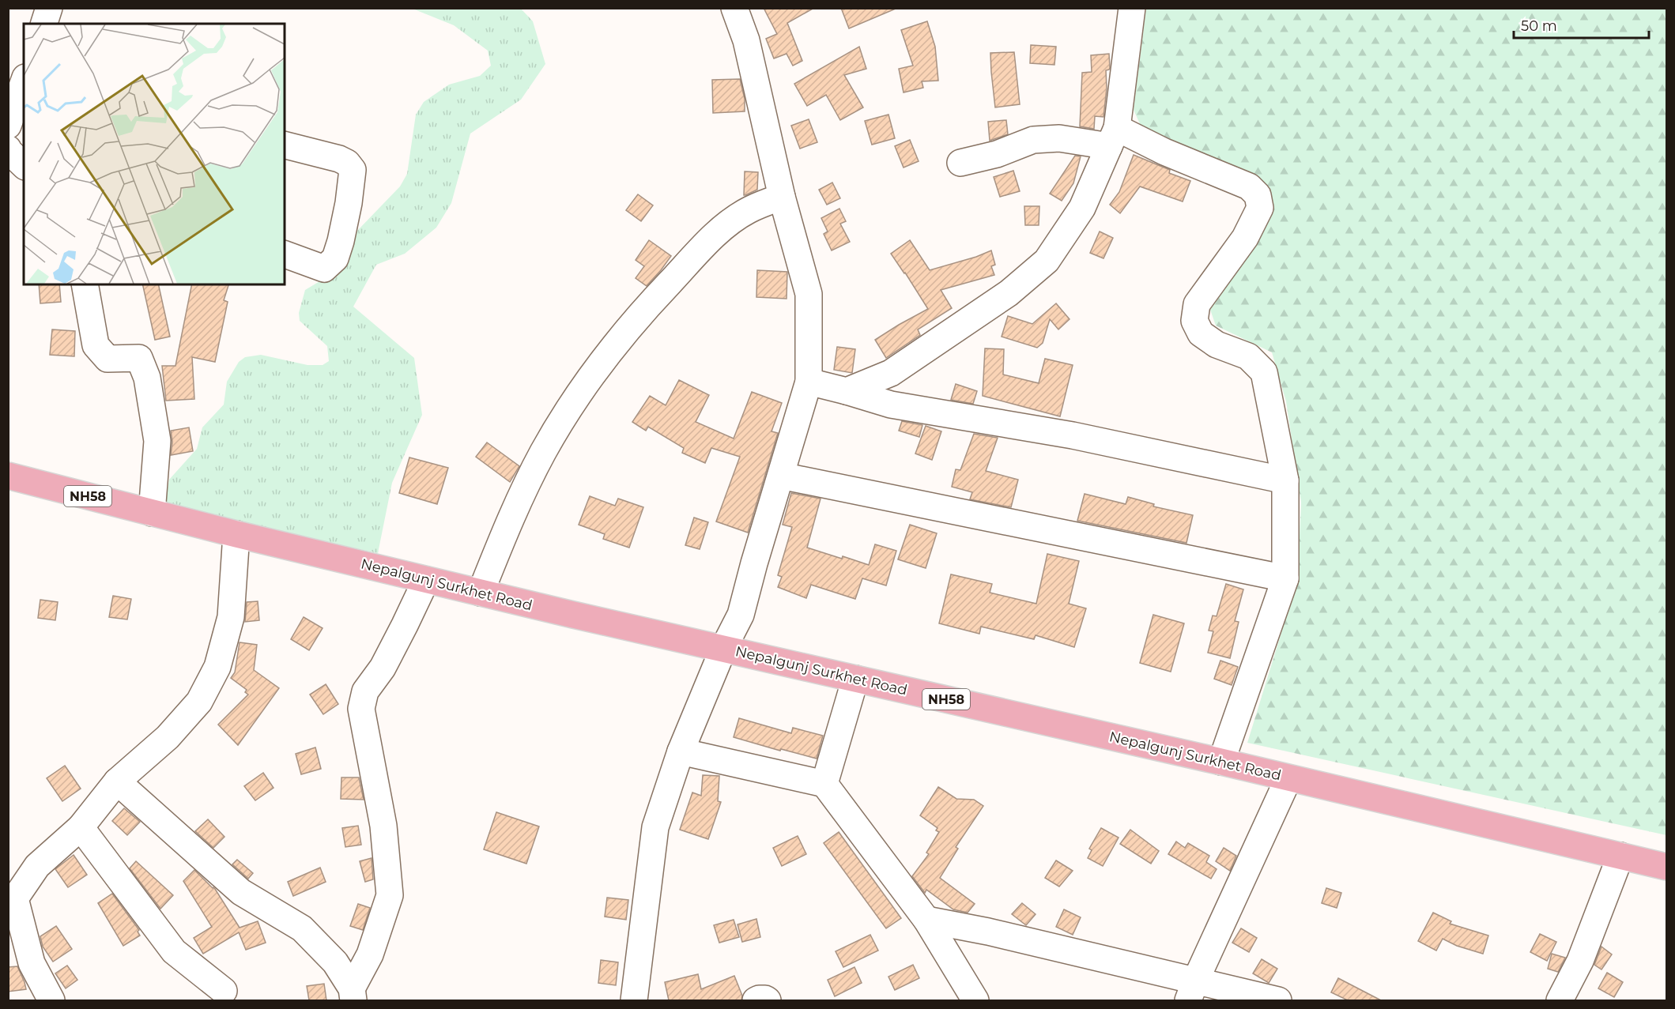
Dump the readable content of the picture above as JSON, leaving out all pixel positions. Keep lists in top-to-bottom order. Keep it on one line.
{"streets":{"main road":["NH58","Nepalgunj Surkhet Road"]},"crossings":[["NH58","Nepalgunj Surkhet Road"]],"scale_bar":"50 m"}
